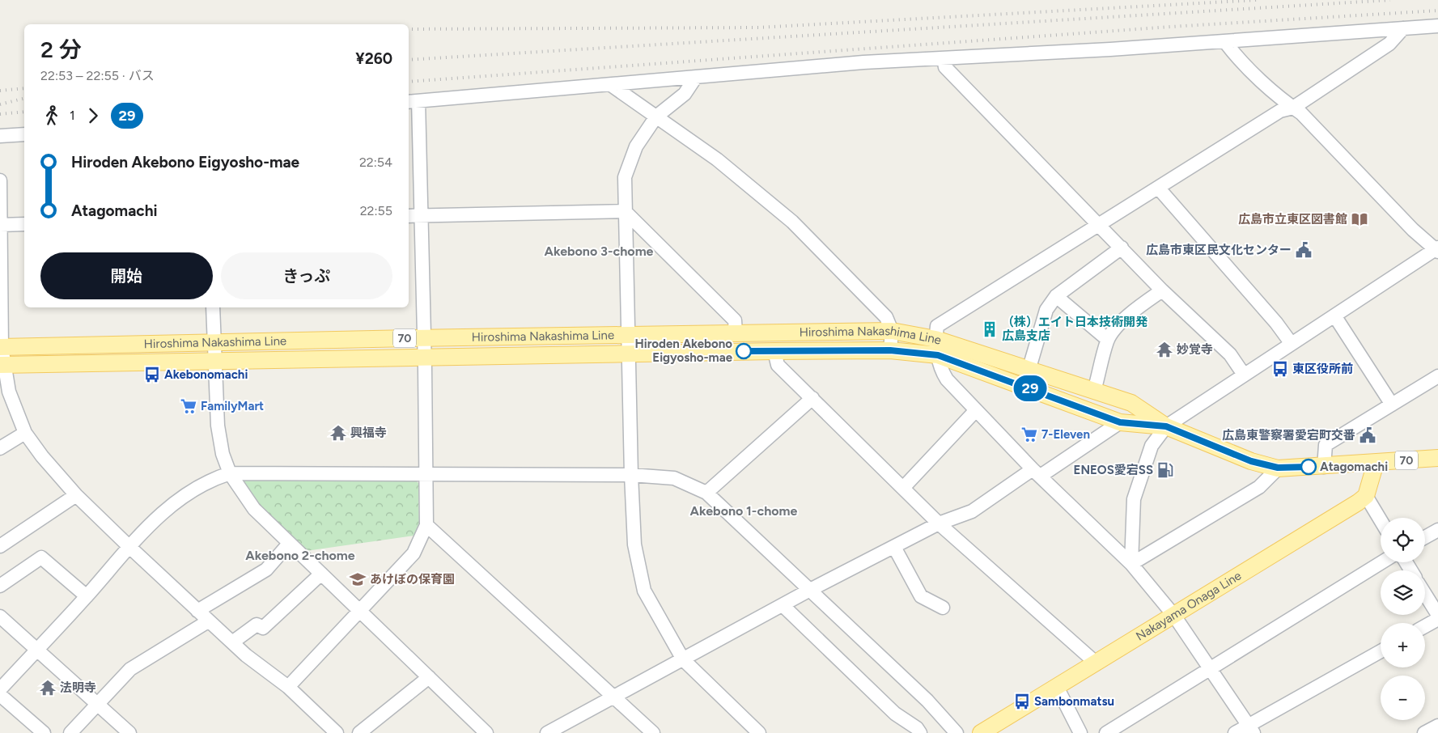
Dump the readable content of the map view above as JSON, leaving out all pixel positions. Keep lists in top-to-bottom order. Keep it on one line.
{"streets":{"main road":["Hiroshima Nakashima Line","70","Nakayama Onaga Line"]},"districts":["Akebono 3-chome","Akebono 1-chome","Akebono 2-chome"],"places":{"library":["広島市立東区図書館"],"public building":["広島市東区民文化センター","広島東警察署愛宕町交番"],"building":["（株）エイト日本技術開発 広島支店"],"temple":["妙覚寺","興福寺","法明寺"],"other":["Hiroden Akebono Eigyosho-mae","Atagomachi"],"bus stop":["東区役所前","Akebonomachi","Sambonmatsu"],"supermarket":["FamilyMart","7-Eleven"],"fuel station":["ENEOS愛宕SS"],"school or university":["あけぼの保育園"]},"lines":["bus line 29"],"page":{"on_map":"29","heading":["2 分","22:53 – 22:55 · バス","¥260"],"legs":["1","29"],"list":[{"name":"Hiroden Akebono Eigyosho-mae","value":"22:54"},{"name":"Atagomachi","value":"22:55"}],"buttons":["開始","きっぷ"],"map_buttons":["+","−"]}}
